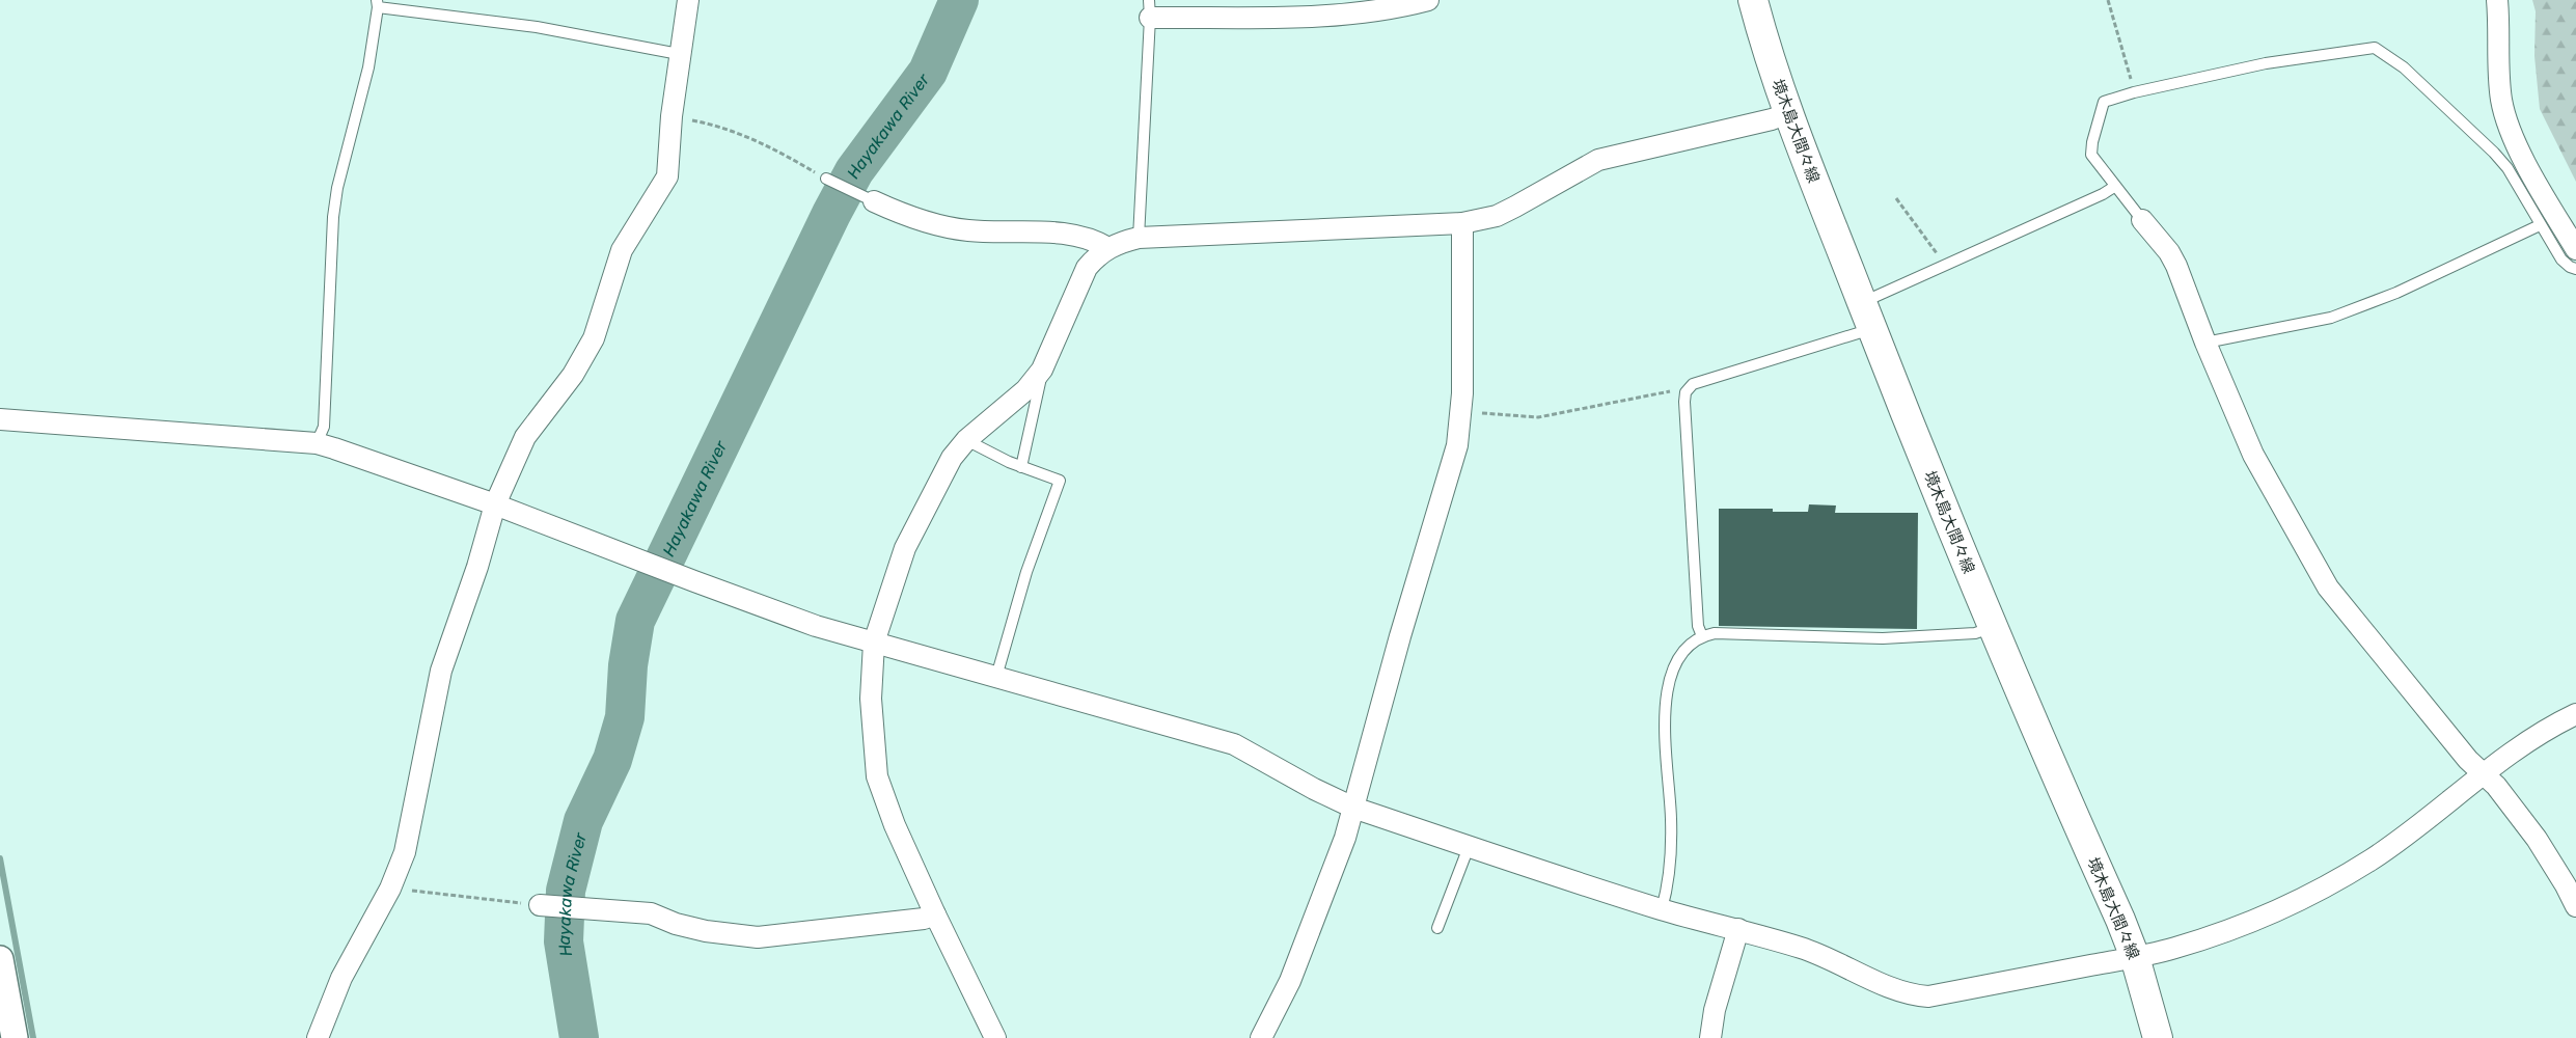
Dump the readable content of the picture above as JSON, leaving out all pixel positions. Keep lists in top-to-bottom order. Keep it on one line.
{"streets":{"main road":["境木島大間々線"]},"water":["Hayakawa River"]}
